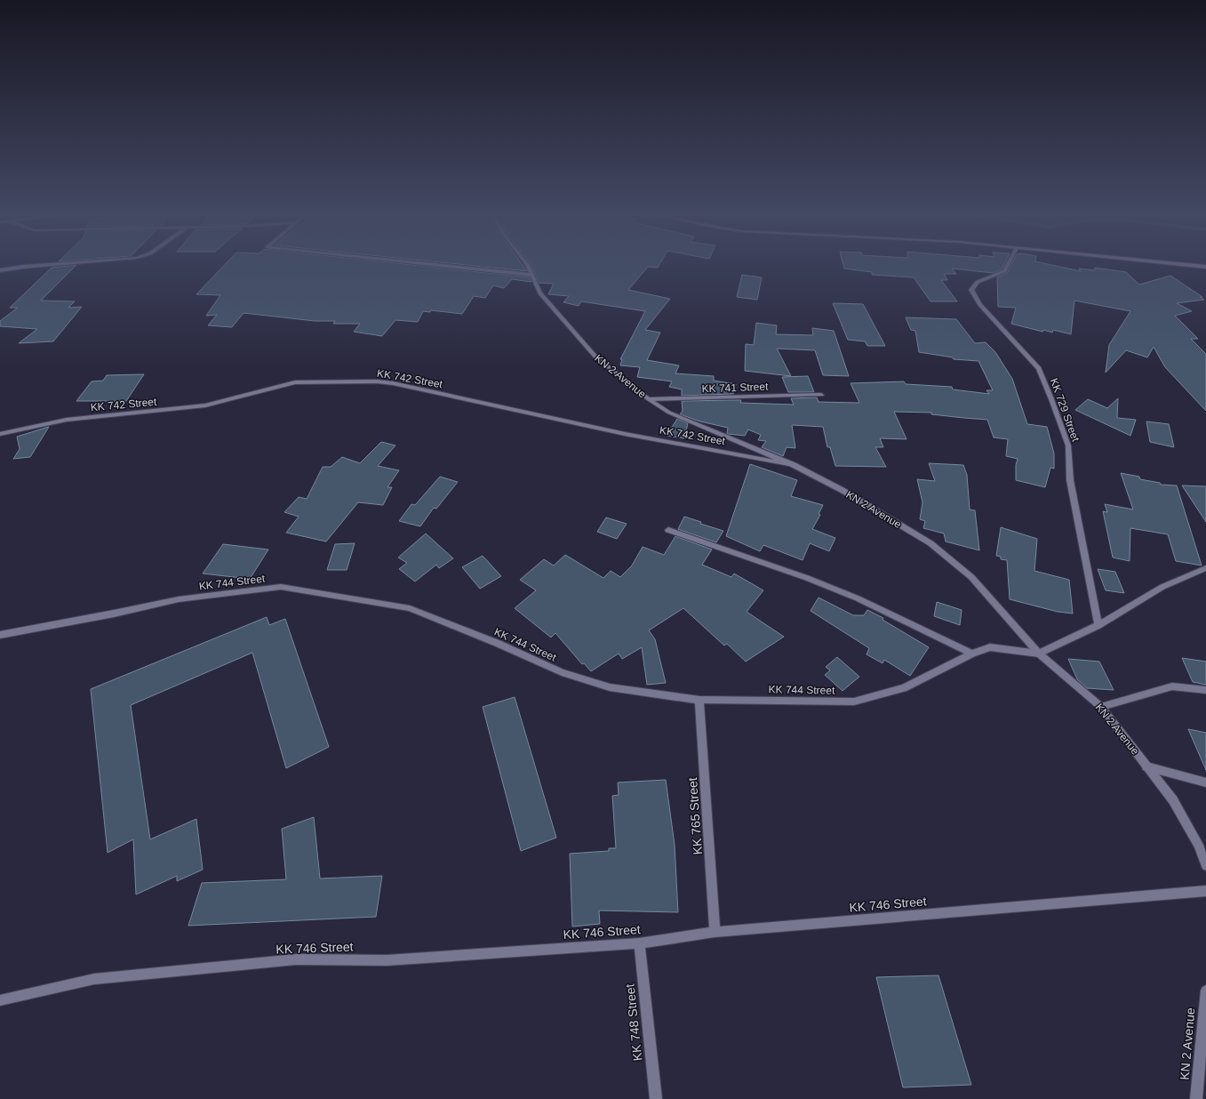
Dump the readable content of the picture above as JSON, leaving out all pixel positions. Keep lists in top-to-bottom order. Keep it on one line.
{"streets":{"street":["KN 2 Avenue","KK 742 Street","KK 741 Street","KK 729 Street","KK 744 Street","KK 765 Street","KK 746 Street","KK 748 Street"]},"crossings":[["KN 2 Avenue","KK 742 Street"],["KN 2 Avenue","KK 741 Street"],["KN 2 Avenue","KK 744 Street"],["KK 744 Street","KK 765 Street"],["KK 765 Street","KK 746 Street"],["KK 746 Street","KK 748 Street"]]}
